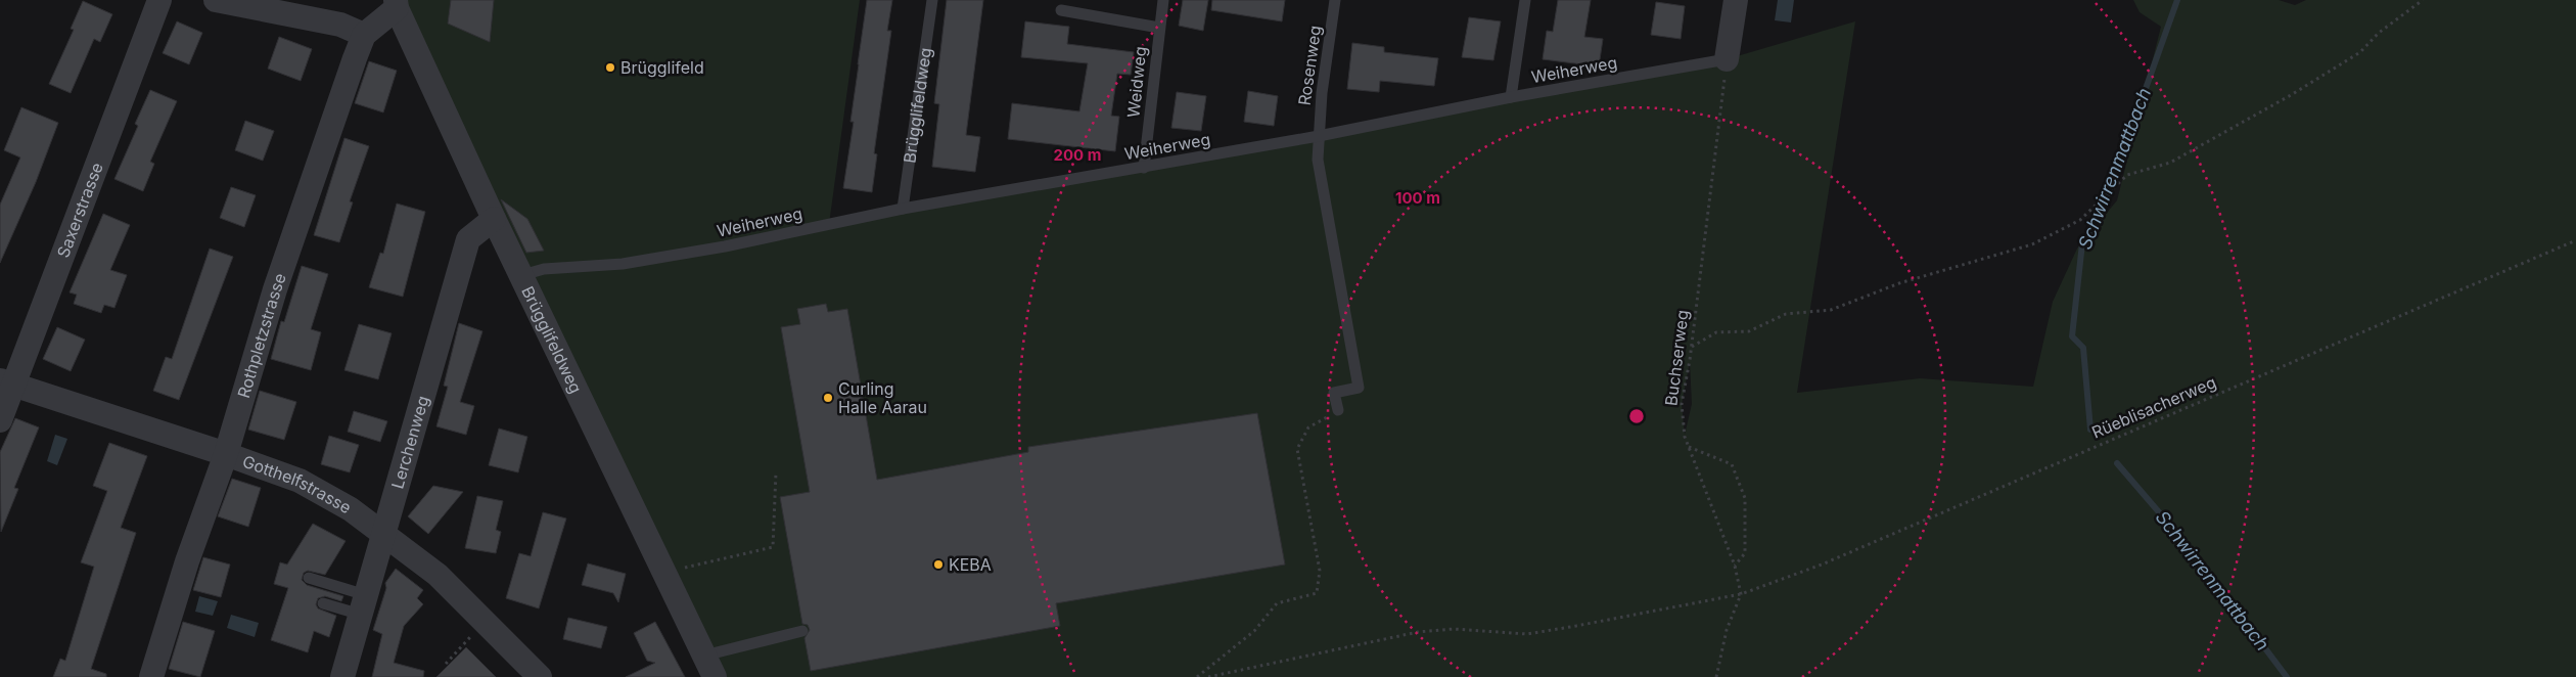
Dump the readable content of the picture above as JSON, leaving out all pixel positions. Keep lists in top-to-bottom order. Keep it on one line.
{"streets":{"street":["Brügglifeldweg","Saxerstrasse","Rothpletzstrasse","Lerchenweg","Gotthelfstrasse"],"lane":["Rosenweg","Weiherweg","Weidweg"],"path":["Buchserweg","Rüeblisacherweg"]},"crossings":[["Rosenweg","Weiherweg"],["Weiherweg","Weidweg"],["Weiherweg","Brügglifeldweg"],["Weiherweg","Buchserweg"],["Brügglifeldweg","Lerchenweg"],["Saxerstrasse","Gotthelfstrasse"],["Rothpletzstrasse","Gotthelfstrasse"],["Buchserweg","Rüeblisacherweg"],["Lerchenweg","Gotthelfstrasse"]],"water":["Schwirrenmattbach"],"places":["Brügglifeld","Curling Halle Aarau","KEBA"],"rings":["200 m","100 m"]}
